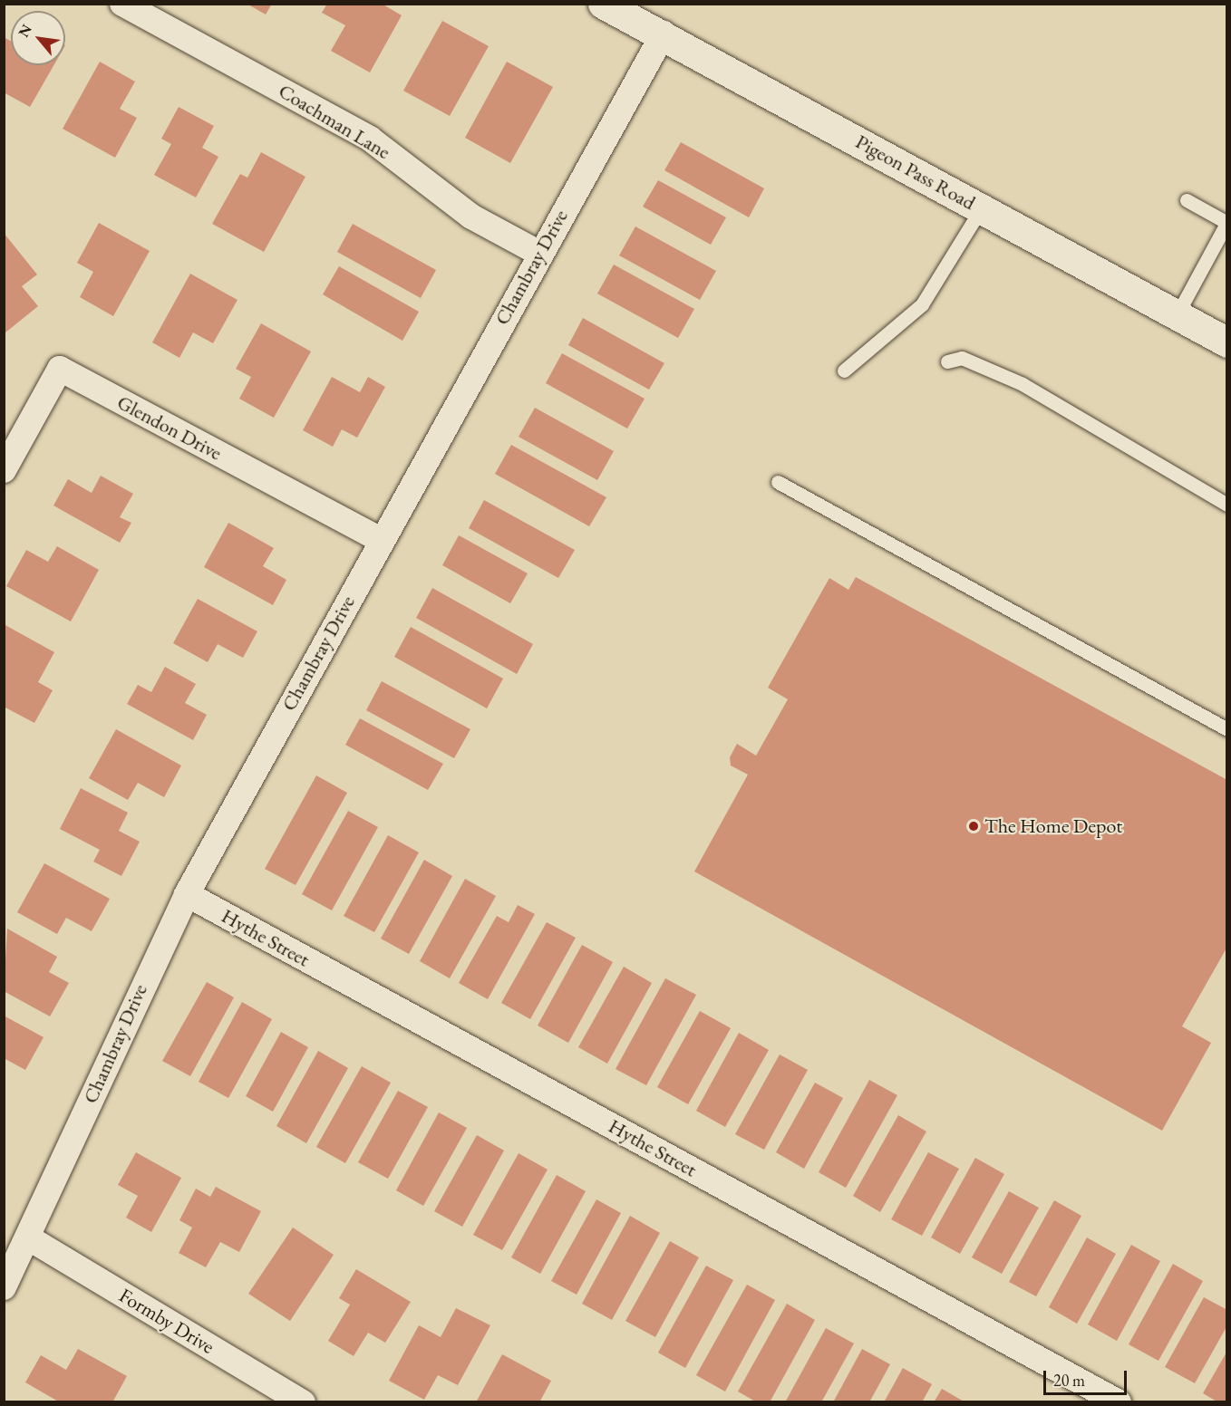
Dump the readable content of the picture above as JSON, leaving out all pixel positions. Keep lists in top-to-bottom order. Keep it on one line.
{"streets":{"main road":["Pigeon Pass Road"],"street":["Coachman Lane","Chambray Drive","Glendon Drive","Hythe Street","Formby Drive"]},"crossings":[["Coachman Lane","Chambray Drive"],["Pigeon Pass Road","Chambray Drive"],["Chambray Drive","Glendon Drive"],["Chambray Drive","Hythe Street"],["Chambray Drive","Formby Drive"]],"places":["The Home Depot"],"scale_bar":"20 m","north":"top left"}
